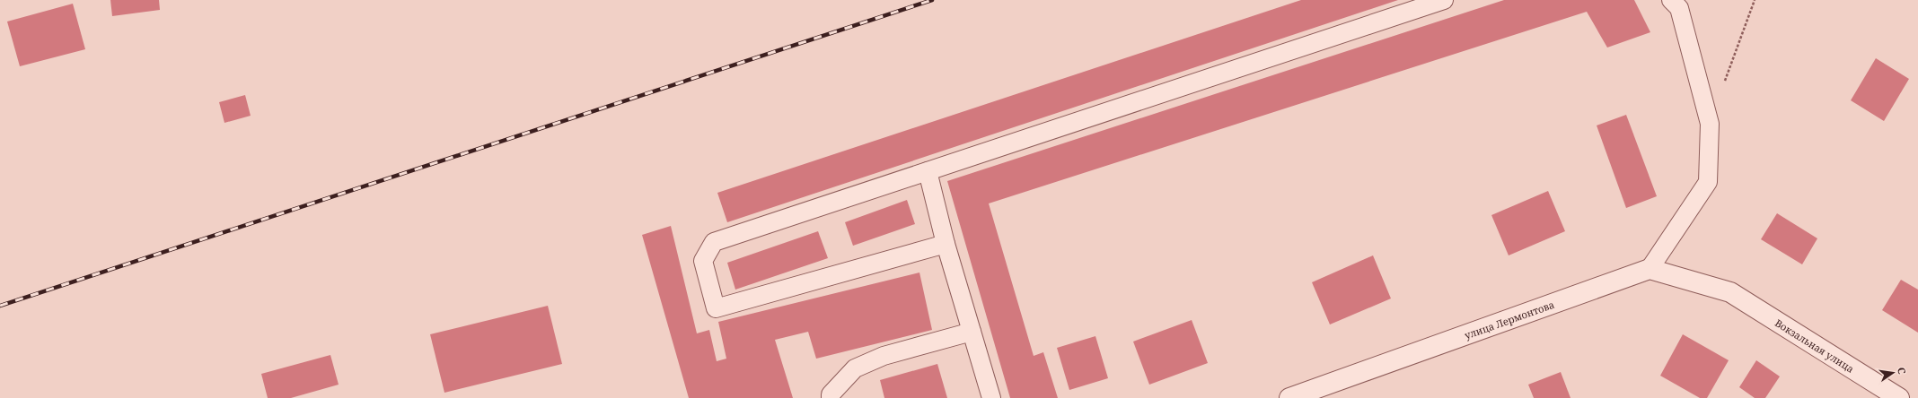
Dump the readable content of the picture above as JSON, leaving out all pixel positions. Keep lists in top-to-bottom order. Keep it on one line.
{"streets":{"street":["улица Лермонтова","Вокзальная улица"]},"crossings":[["улица Лермонтова","Вокзальная улица"]],"north":"right"}
